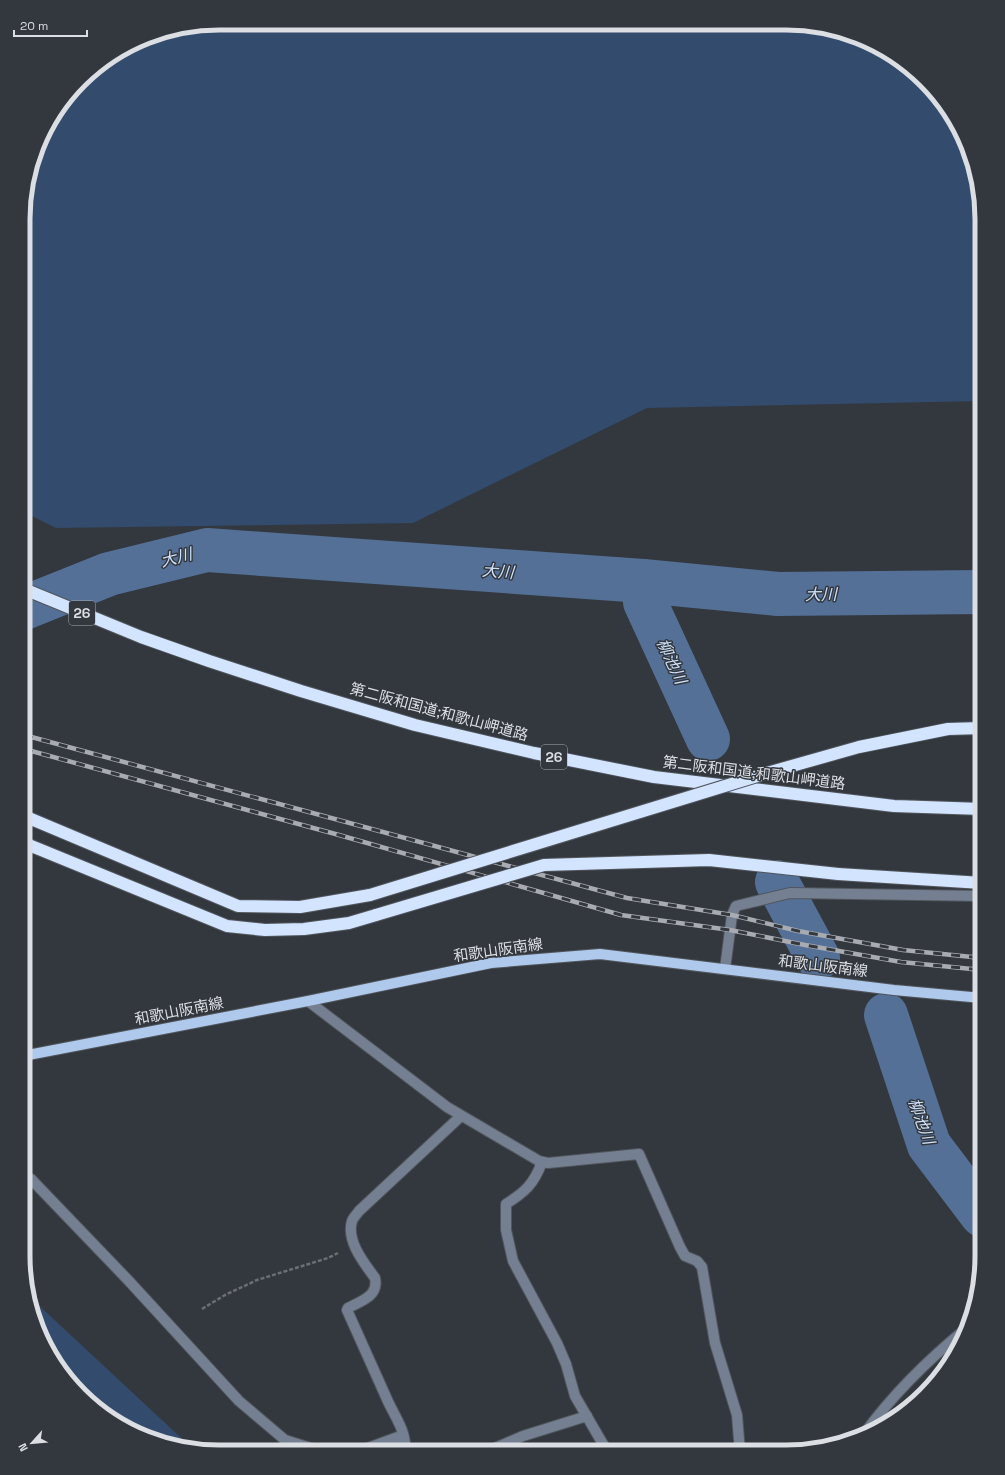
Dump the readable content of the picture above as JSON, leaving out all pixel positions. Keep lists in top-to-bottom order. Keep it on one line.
{"streets":{"highway":["26","第二阪和国道;和歌山岬道路"],"main road":["和歌山阪南線"]},"water":["大川","柳池川"],"scale_bar":"20 m","north":"bottom left"}
